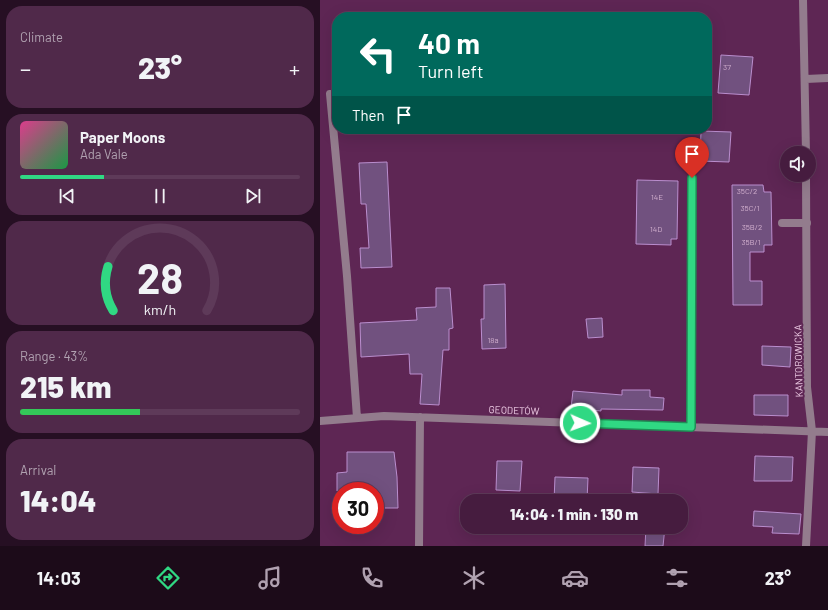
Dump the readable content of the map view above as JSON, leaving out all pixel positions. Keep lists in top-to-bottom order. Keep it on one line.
{"streets":{"street":["KANTOROWICKA","GEODETÓW"]},"crossings":[["KANTOROWICKA","GEODETÓW"]],"house_numbers":["37","35C/2","14E","35C/1","35B/2","14D","35B/1","18a"],"page":{"tile":["Climate",["Range · 43%","215 km"],["Arrival","14:04"]],"turn":["40 m","Turn left"],"heat":["−","23°","+"],"then":"Then","song":["Paper Moons","Ada Vale"],"limit":"30","trip":"14:04 · 1 min · 130 m","tabs":["14:03","23°"],"gauge":["28","km/h"]}}
